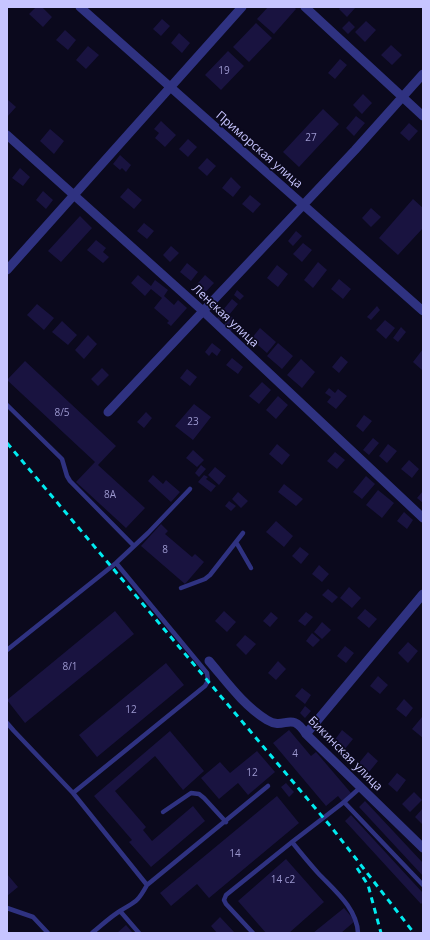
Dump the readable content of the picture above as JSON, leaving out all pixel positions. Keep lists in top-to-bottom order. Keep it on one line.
{"streets":{"street":["Приморская улица","Ленская улица","Бикинская улица"]},"house_numbers":["19","27","8/5","23","8А","8","8/1","12","4","12","14","14 с2"]}
